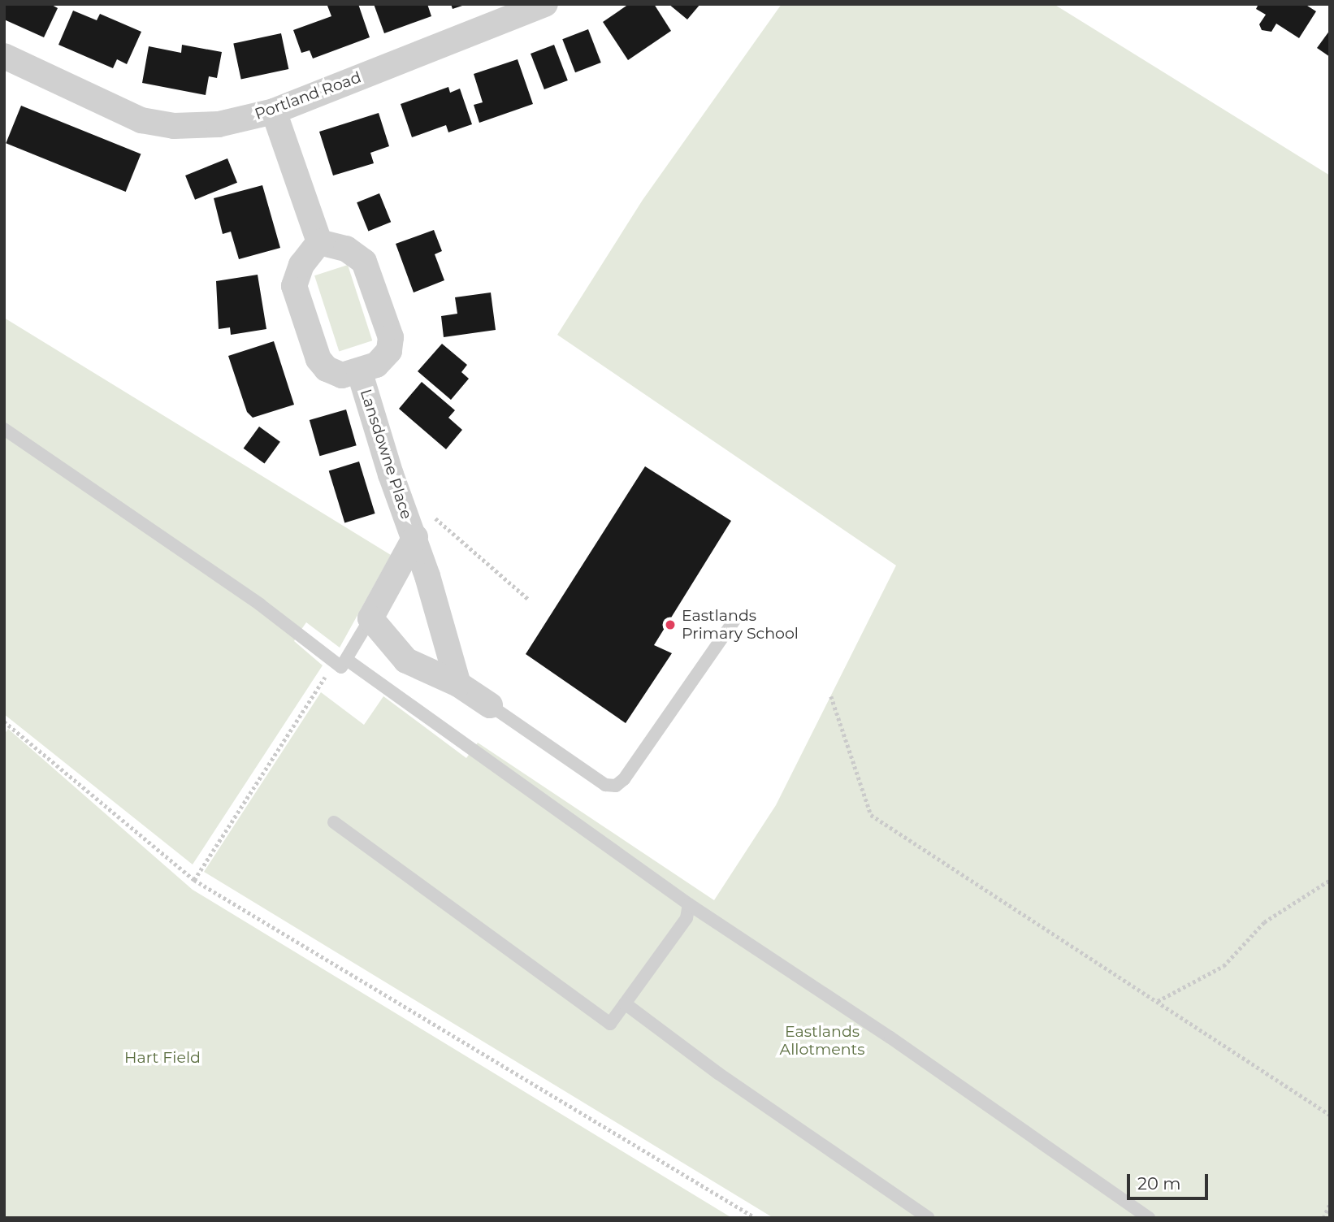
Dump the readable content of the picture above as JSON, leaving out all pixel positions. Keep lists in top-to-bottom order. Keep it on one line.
{"streets":{"street":["Portland Road","Lansdowne Place"]},"parks":["Eastlands Allotments","Hart Field"],"places":["Eastlands Primary School"],"scale_bar":"20 m"}
